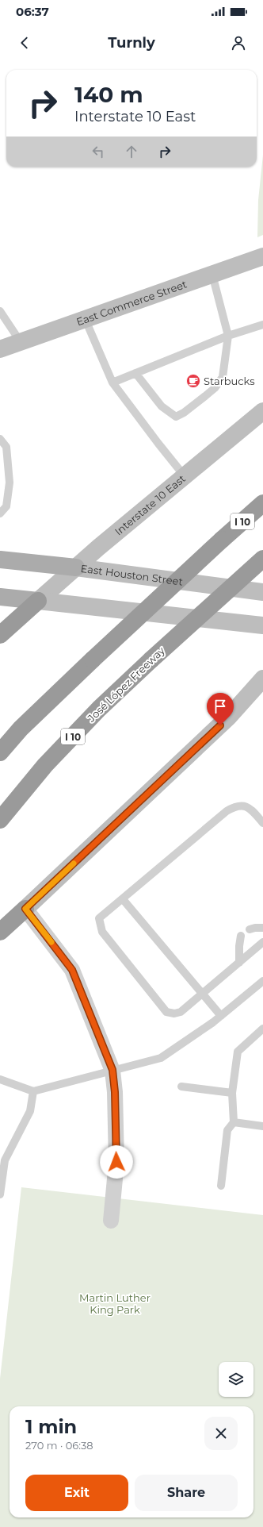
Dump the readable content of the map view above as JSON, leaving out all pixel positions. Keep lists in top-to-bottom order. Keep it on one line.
{"streets":{"highway":["I 10","José López Freeway"],"main road":["East Commerce Street","Interstate 10 East","East Houston Street"]},"crossings":[["Interstate 10 East","East Houston Street"]],"parks":["Martin Luther King Park"],"places":{"cafe":["Starbucks"]},"page":{"status":"06:37","header":"Turnly","turn":["140 m","Interstate 10 East"],"heading":["1 min","270 m · 06:38"],"buttons":["Exit","Share"]}}
